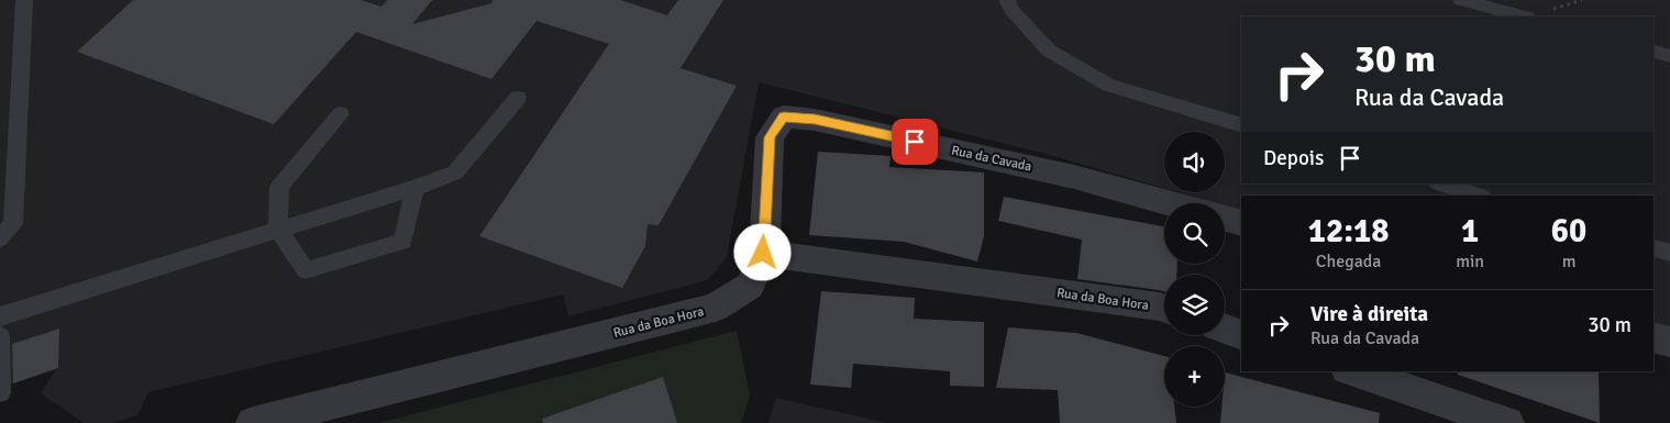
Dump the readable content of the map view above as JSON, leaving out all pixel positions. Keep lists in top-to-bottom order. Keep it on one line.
{"streets":{"street":["Rua da Cavada","Rua da Boa Hora"]},"crossings":[["Rua da Cavada","Rua da Boa Hora"]],"page":{"turn":["30 m","Rua da Cavada"],"map_buttons":"+","then":"Depois","eta":["12:18","Chegada","1","min","60","m"],"list":[{"name":"Vire à direita","note":"Rua da Cavada","value":"30 m"}]}}
